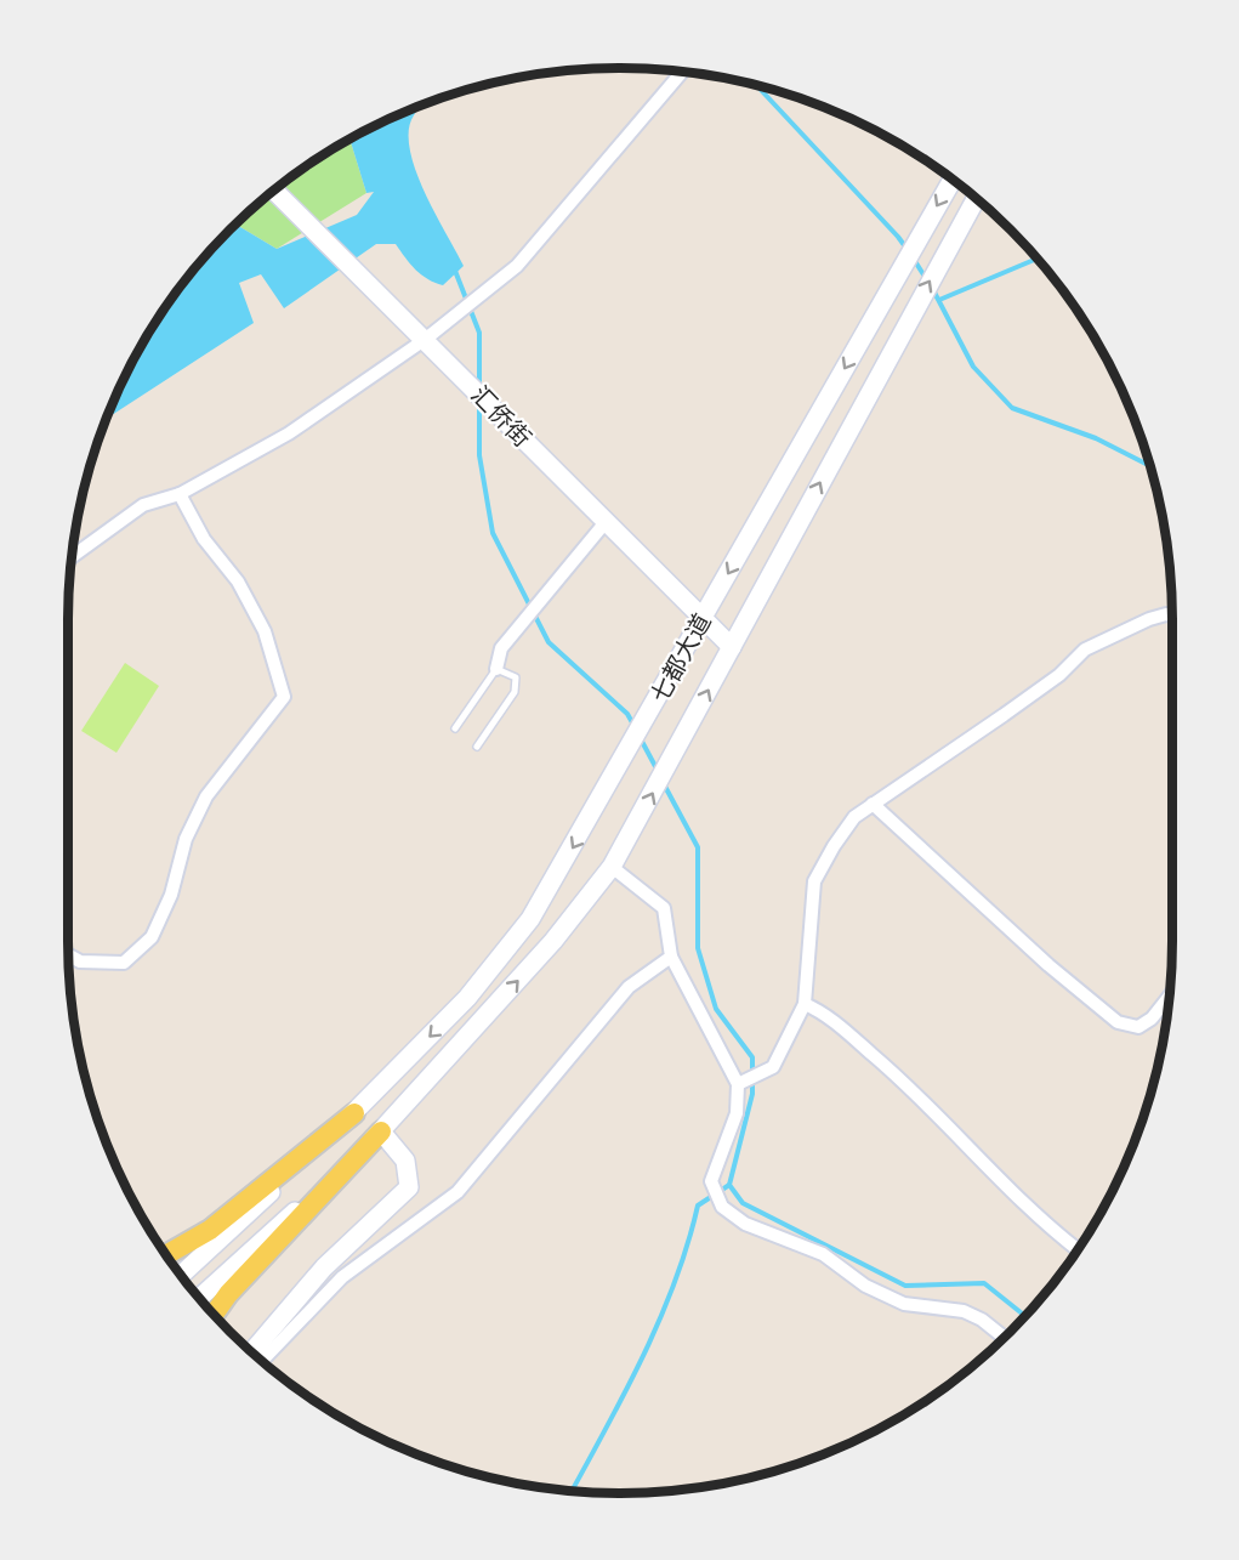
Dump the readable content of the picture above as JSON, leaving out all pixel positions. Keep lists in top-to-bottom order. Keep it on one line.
{"streets":{"main road":["汇侨街","七都大道"]},"crossings":[["汇侨街","七都大道"]]}
